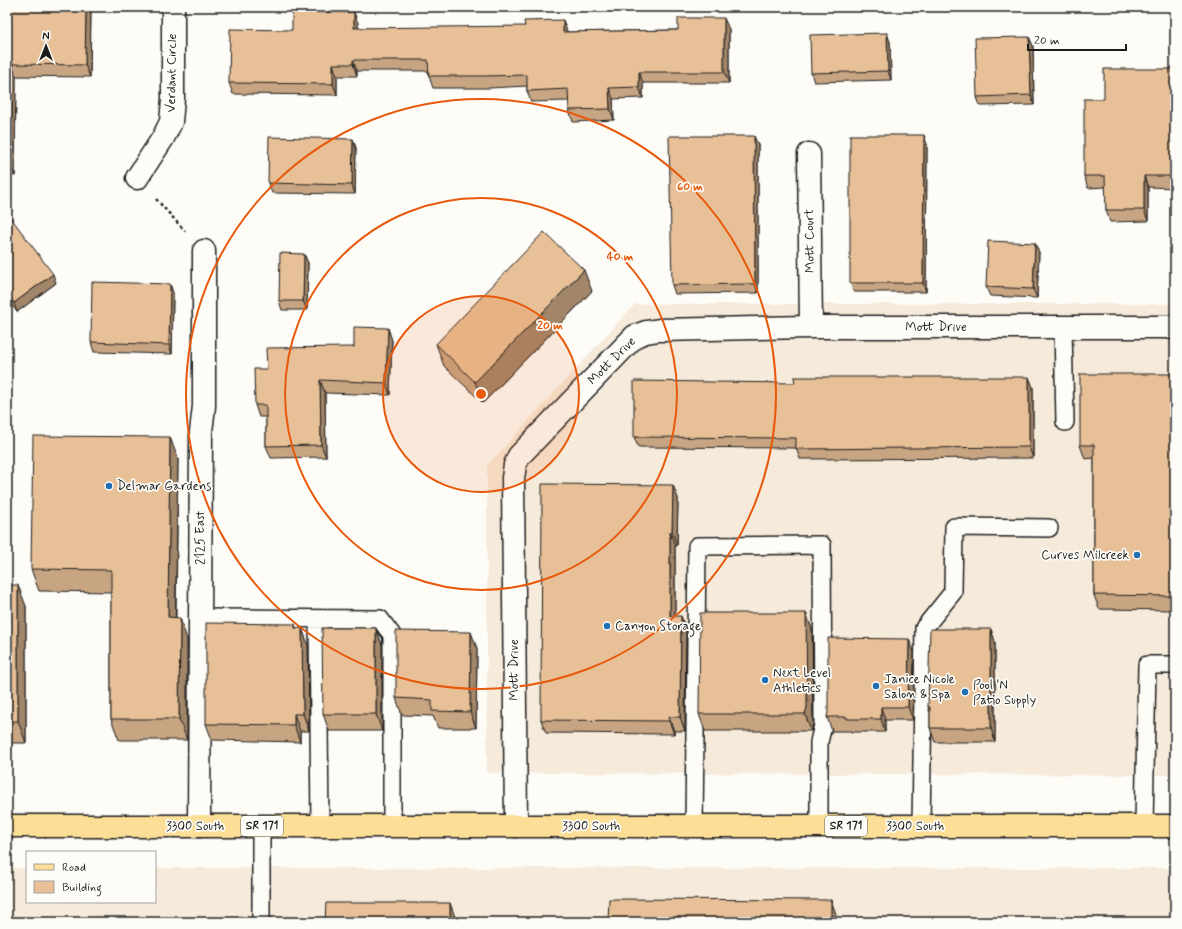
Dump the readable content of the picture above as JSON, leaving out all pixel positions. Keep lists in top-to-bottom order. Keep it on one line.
{"streets":{"main road":["3300 South","SR 171"],"street":["Verdant Circle","Mott Court","Mott Drive","2125 East"]},"crossings":[["Mott Court","Mott Drive"],["Mott Drive","3300 South"],["2125 East","3300 South"]],"places":["Delmar Gardens","Curves Milcreek","Canyon Storage","Next Level Athletics","Janice Nicole Salon & Spa","Pool 'N Patio Supply"],"legend":["Road","Building"],"scale_bar":"20 m","north":"top","rings":["60 m","40 m","20 m"]}
